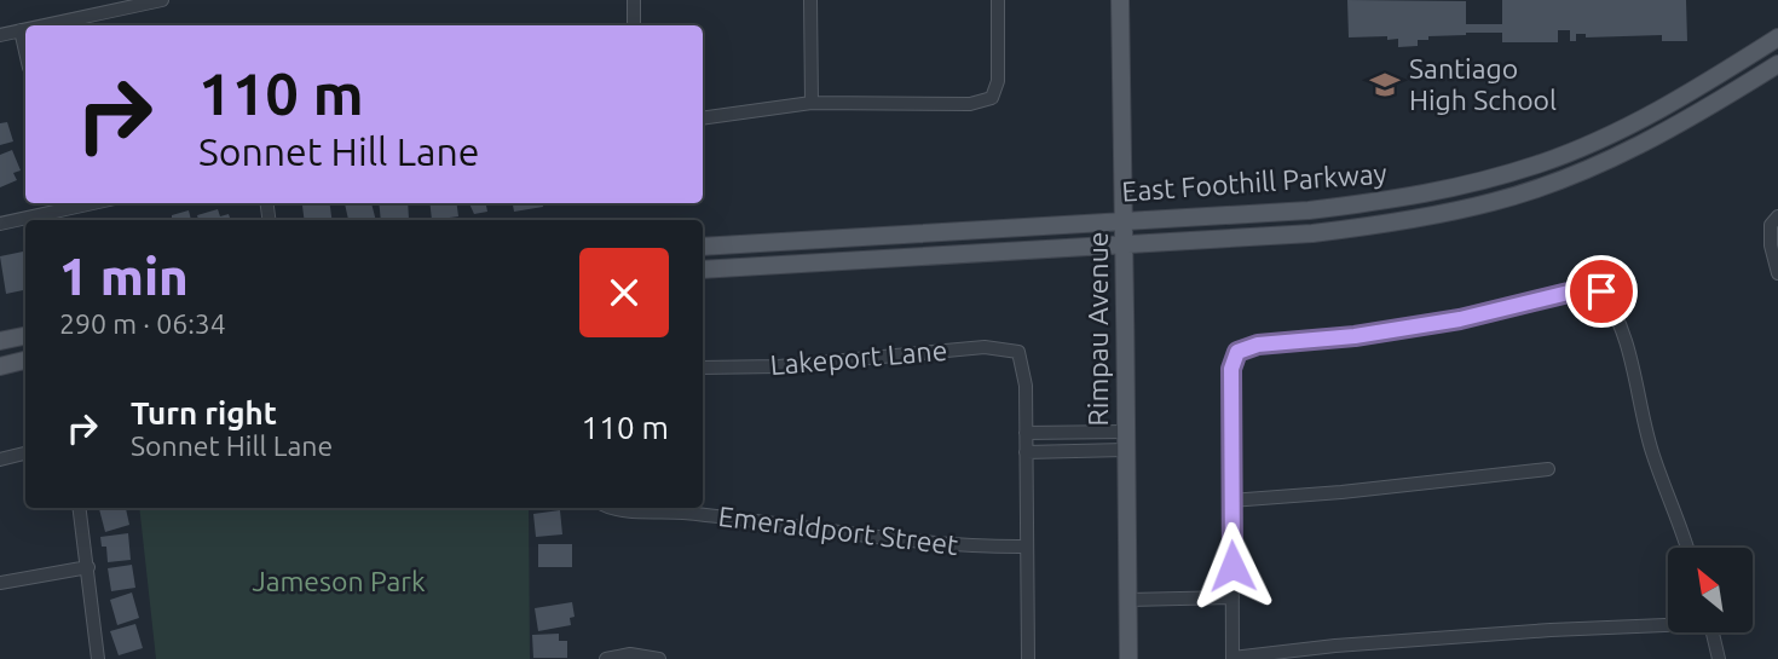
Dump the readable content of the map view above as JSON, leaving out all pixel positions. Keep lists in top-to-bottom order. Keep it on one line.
{"streets":{"main road":["East Foothill Parkway","Rimpau Avenue"],"street":["Lakeport Lane","Emeraldport Street"]},"crossings":[["East Foothill Parkway","Rimpau Avenue"]],"parks":["Jameson Park"],"places":{"school or university":["Santiago High School"]},"north":"top left","page":{"turn":["110 m","Sonnet Hill Lane"],"heading":["1 min","290 m · 06:34"],"list":[{"name":"Turn right","note":"Sonnet Hill Lane","value":"110 m"}]}}
